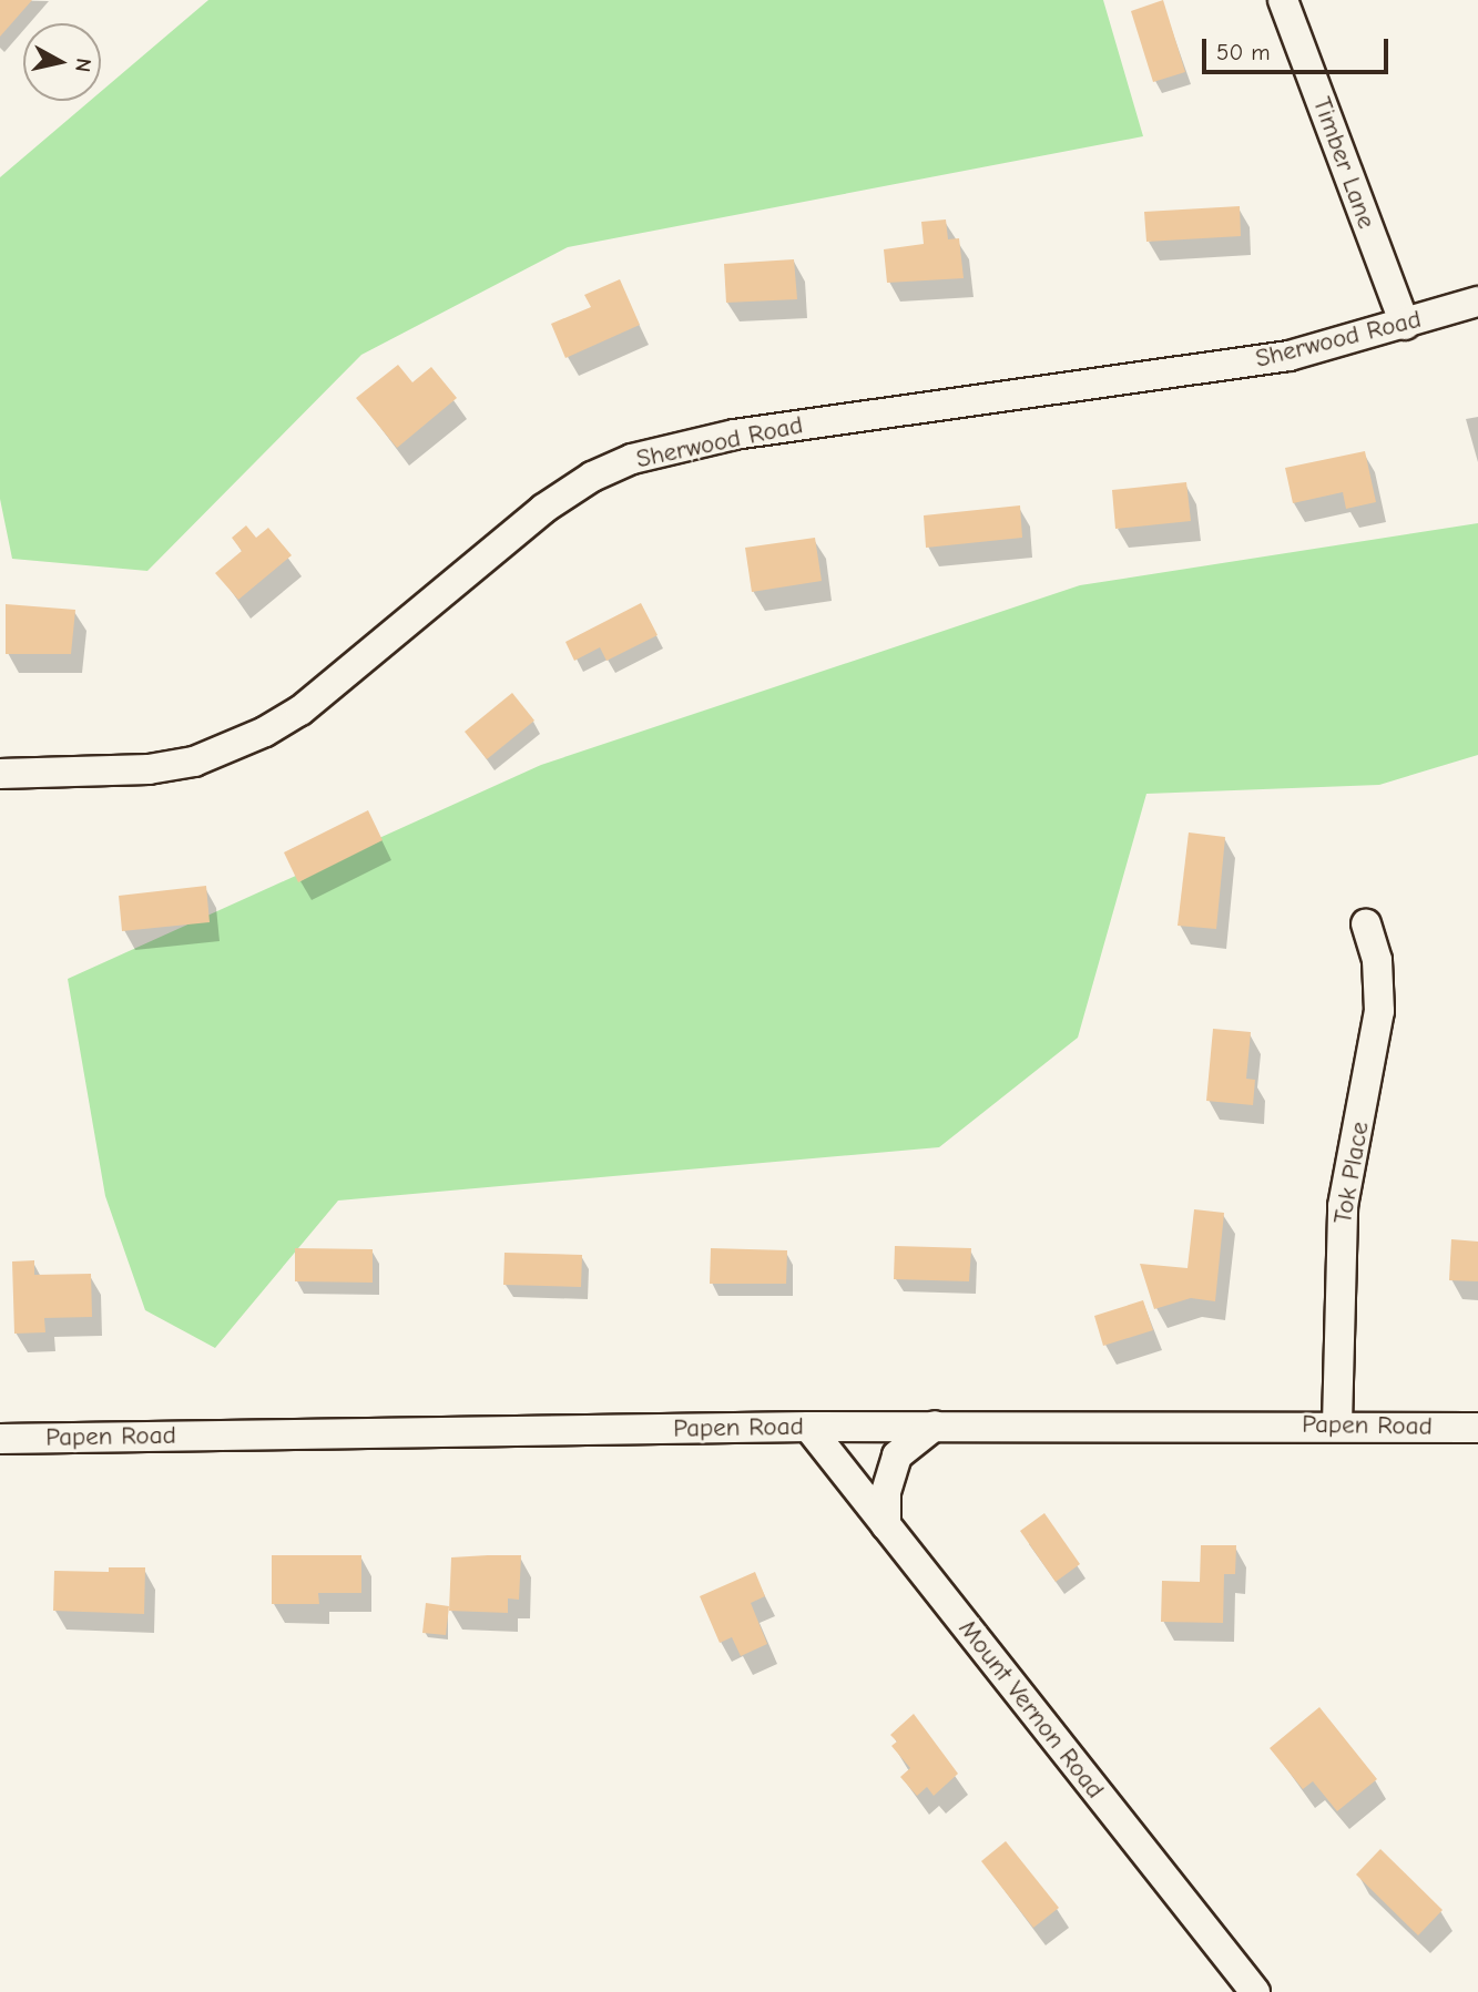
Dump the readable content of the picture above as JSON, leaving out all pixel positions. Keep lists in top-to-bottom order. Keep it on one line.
{"streets":{"street":["Timber Lane","Sherwood Road","Tok Place","Papen Road","Mount Vernon Road"]},"crossings":[["Timber Lane","Sherwood Road"],["Tok Place","Papen Road"],["Papen Road","Mount Vernon Road"]],"scale_bar":"50 m","north":"right"}
